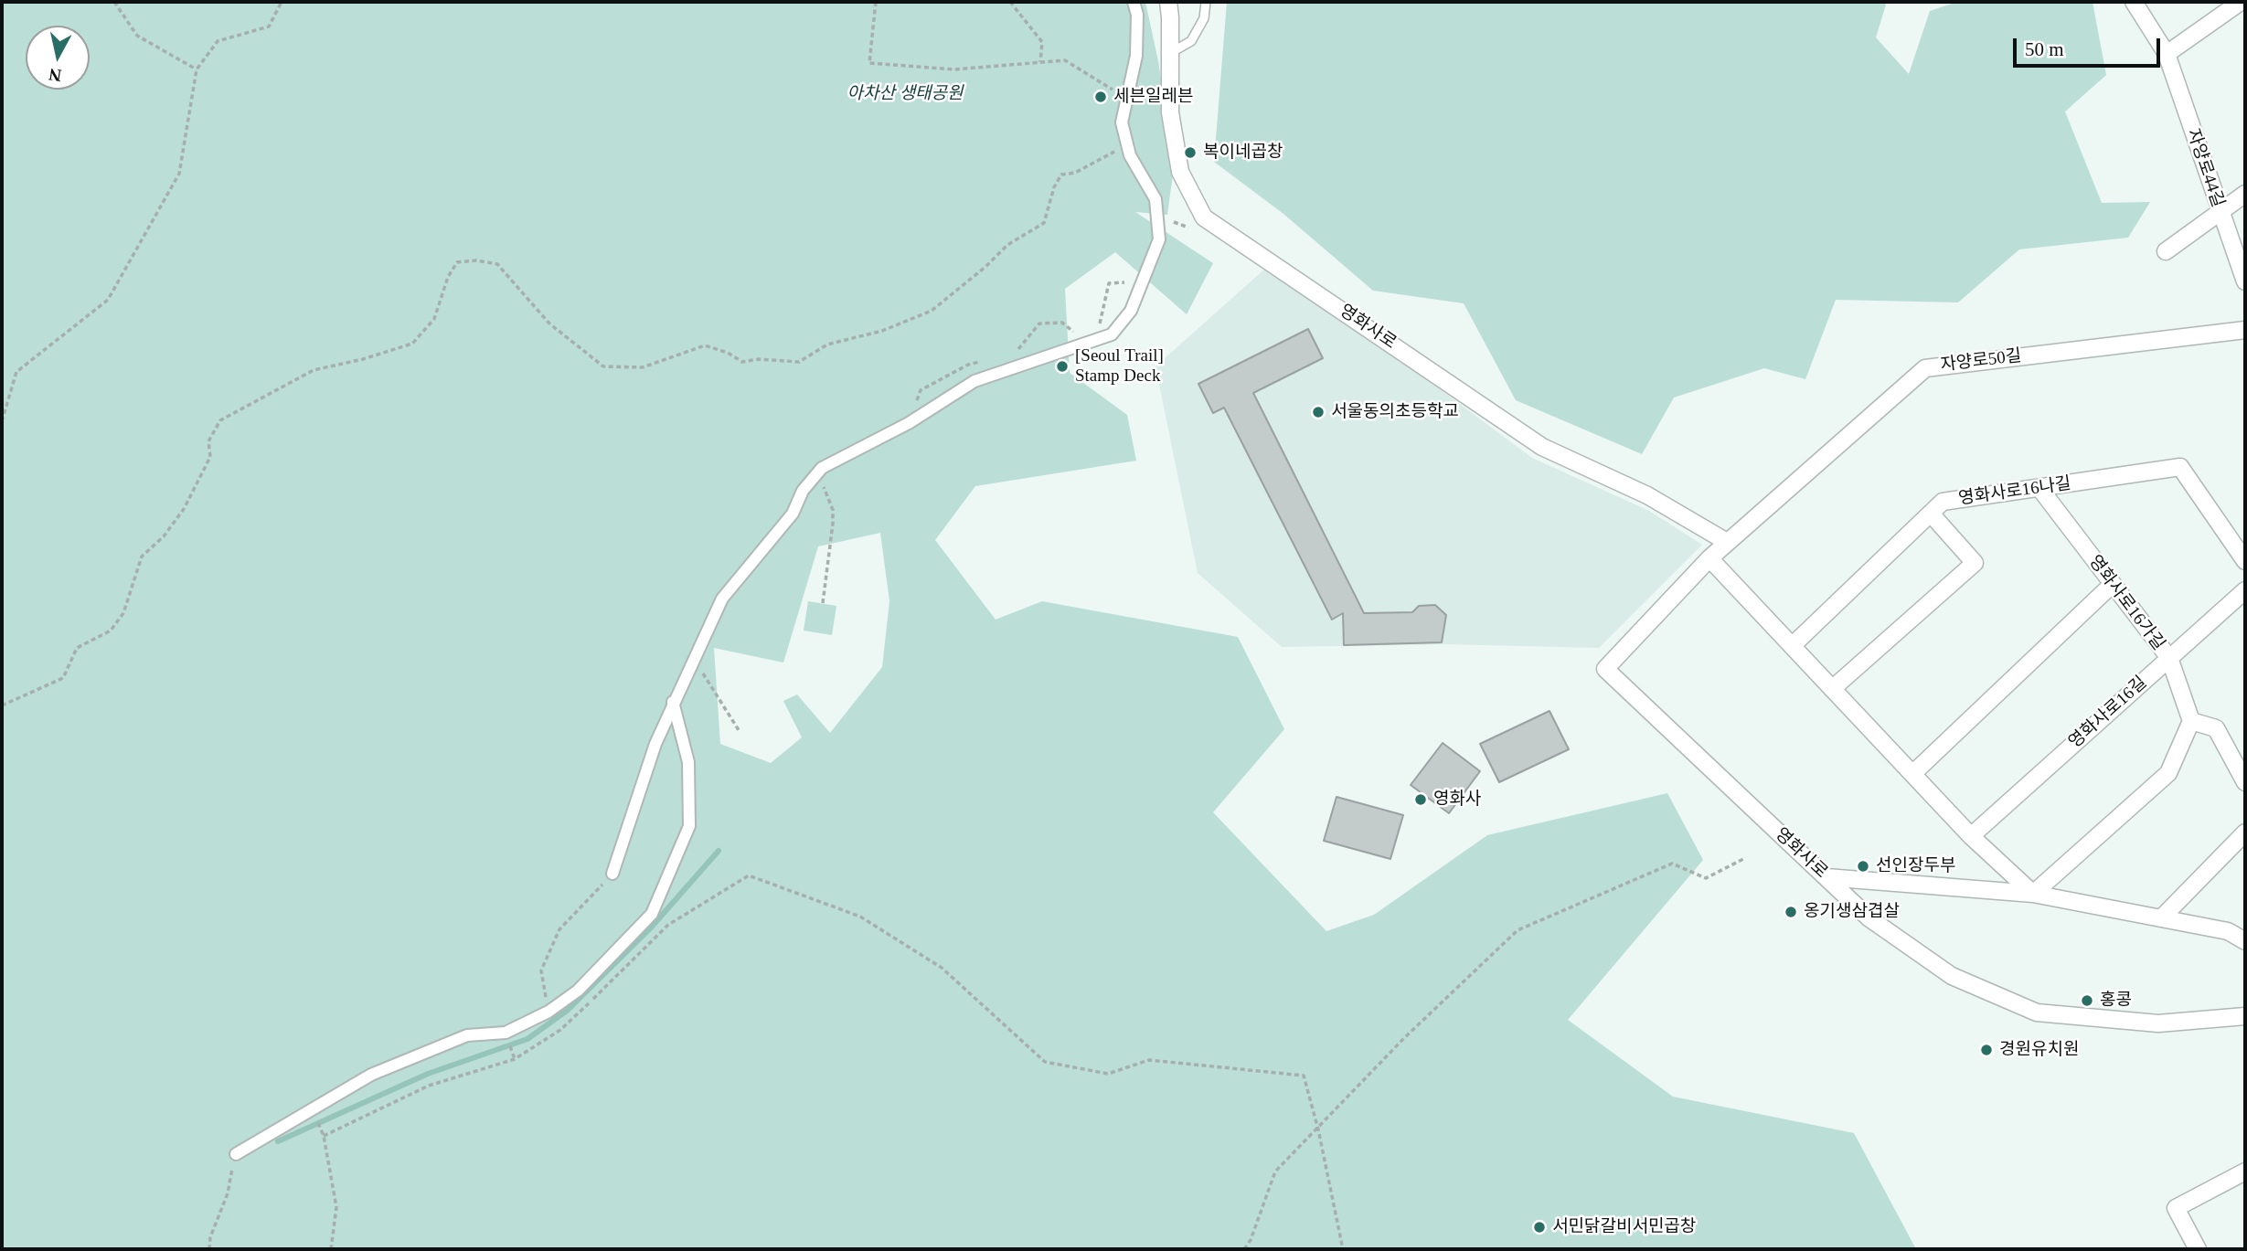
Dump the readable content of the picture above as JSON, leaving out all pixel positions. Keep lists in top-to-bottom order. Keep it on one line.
{"streets":{"street":["자양로44길","영화사로","자양로50길","영화사로16나길","영화사로16가길","영화사로16길"]},"crossings":[["영화사로","자양로50길"],["영화사로16나길","영화사로16가길"],["영화사로16가길","영화사로16길"]],"parks":["아차산 생태공원"],"places":["세븐일레븐","복이네곱창","[Seoul Trail] Stamp Deck","서울동의초등학교","영화사","선인장두부","옹기생삼겹살","홍콩","경원유치원","서민닭갈비서민곱창"],"scale_bar":"50 m","north":"bottom"}
